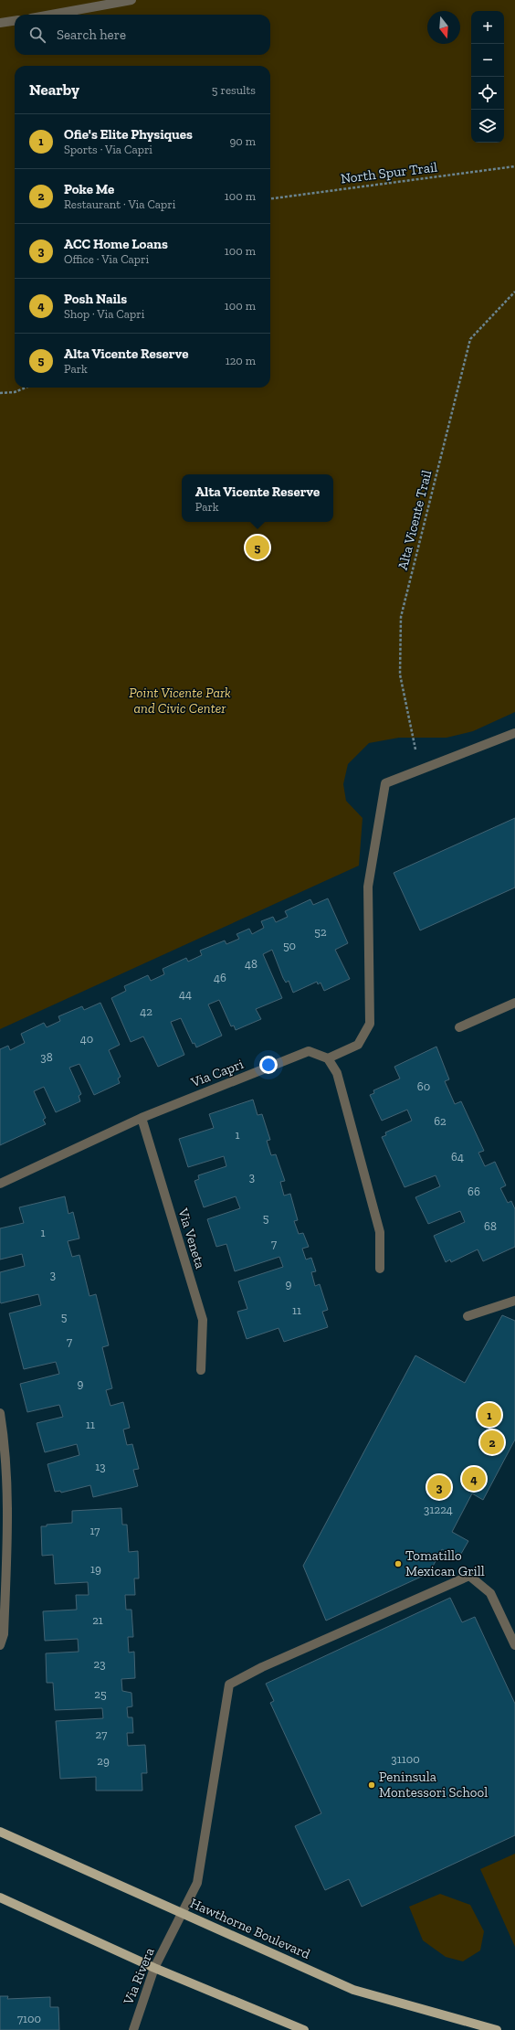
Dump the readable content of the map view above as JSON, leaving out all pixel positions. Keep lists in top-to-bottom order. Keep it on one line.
{"streets":{"main road":["Hawthorne Boulevard"],"street":["Via Capri","Via Veneta","Via Rivera"],"path":["North Spur Trail","Alta Vicente Trail"]},"crossings":[["Via Capri","Via Veneta"],["Hawthorne Boulevard","Via Rivera"]],"parks":["Point Vicente Park and Civic Center"],"places":["Tomatillo Mexican Grill","Peninsula Montessori School"],"house_numbers":["52","50","48","46","44","42","40","38","60","62","1","64","3","66","5","68","1","7","3","9","11","5","7","9","11","13","31224","17","19","21","23","25","27","31100","29","7100"],"north":"bottom","page":{"map_buttons":["+","−"],"search":"Search here","heading":["Nearby","5 results"],"list":[{"mark":"1","name":"Ofie's Elite Physiques","note":"Sports · Via Capri","value":"90 m"},{"mark":"2","name":"Poke Me","note":"Restaurant · Via Capri","value":"100 m"},{"mark":"3","name":"ACC Home Loans","note":"Office · Via Capri","value":"100 m"},{"mark":"4","name":"Posh Nails","note":"Shop · Via Capri","value":"100 m"},{"mark":"5","name":"Alta Vicente Reserve","note":"Park","value":"120 m"}],"popup":["Alta Vicente Reserve","Park"],"pins":["5","1","2","4","3"]}}
